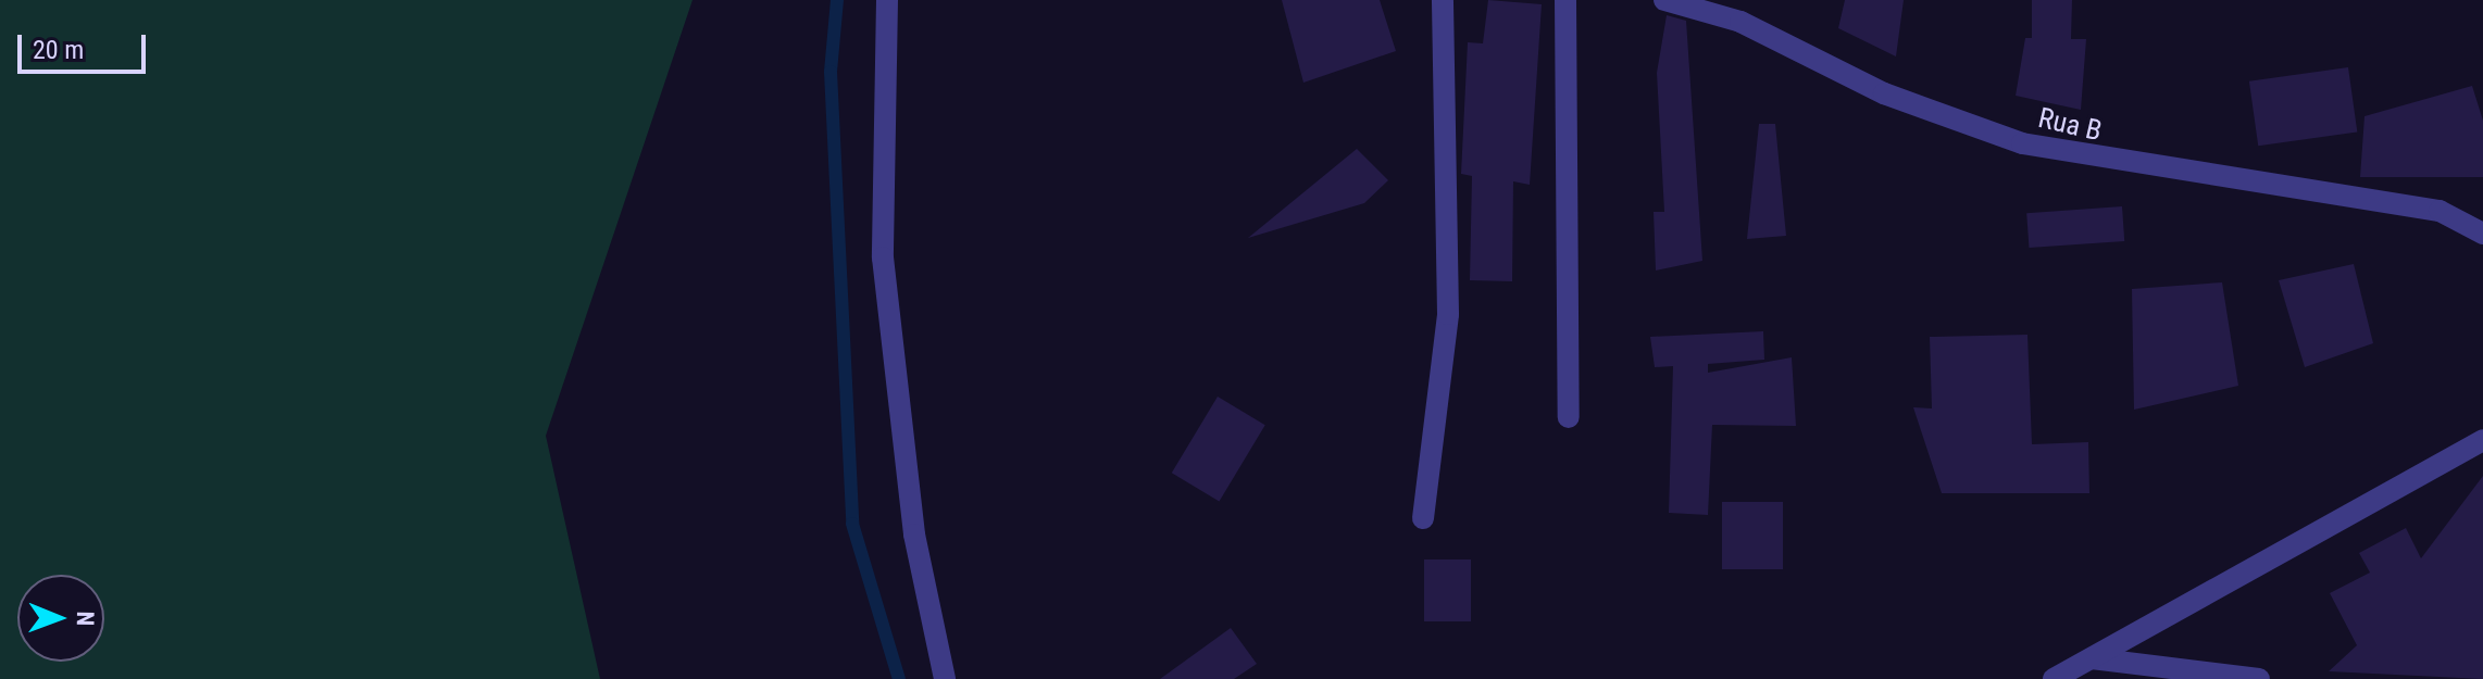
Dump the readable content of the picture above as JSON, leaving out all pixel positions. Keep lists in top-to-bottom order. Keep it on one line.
{"streets":{"street":["Rua B"]},"scale_bar":"20 m","north":"right"}
